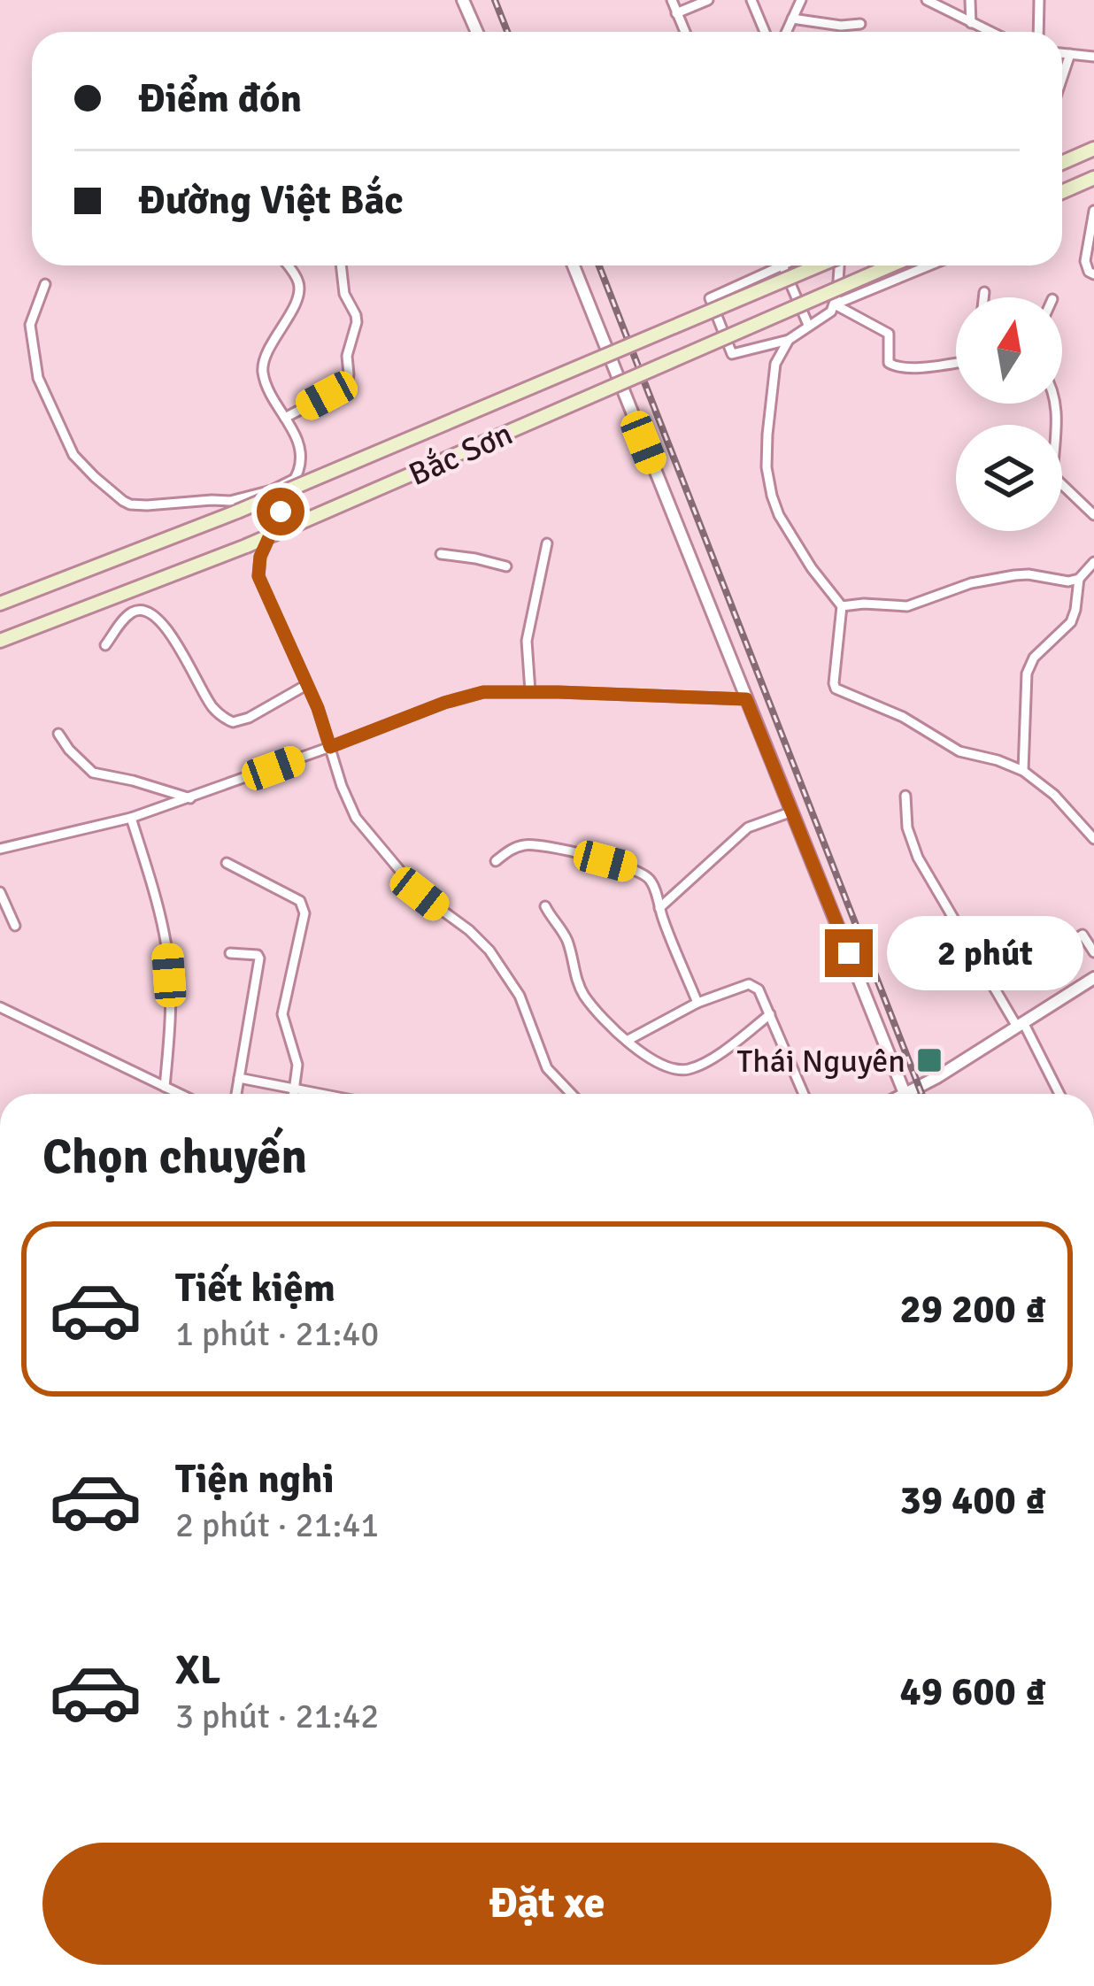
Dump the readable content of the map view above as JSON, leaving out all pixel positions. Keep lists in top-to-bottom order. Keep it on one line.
{"streets":{"main road":["Bắc Sơn"]},"places":{"transit":["Thái Nguyên"]},"north":"top","page":{"banner":["Điểm đón","Đường Việt Bắc"],"bubble":"2 phút","heading":"Chọn chuyến","list":[{"name":"Tiết kiệm","note":"1 phút · 21:40","value":"29 200 ₫"},{"name":"Tiện nghi","note":"2 phút · 21:41","value":"39 400 ₫"},{"name":"XL","note":"3 phút · 21:42","value":"49 600 ₫"}],"buttons":"Đặt xe"}}
